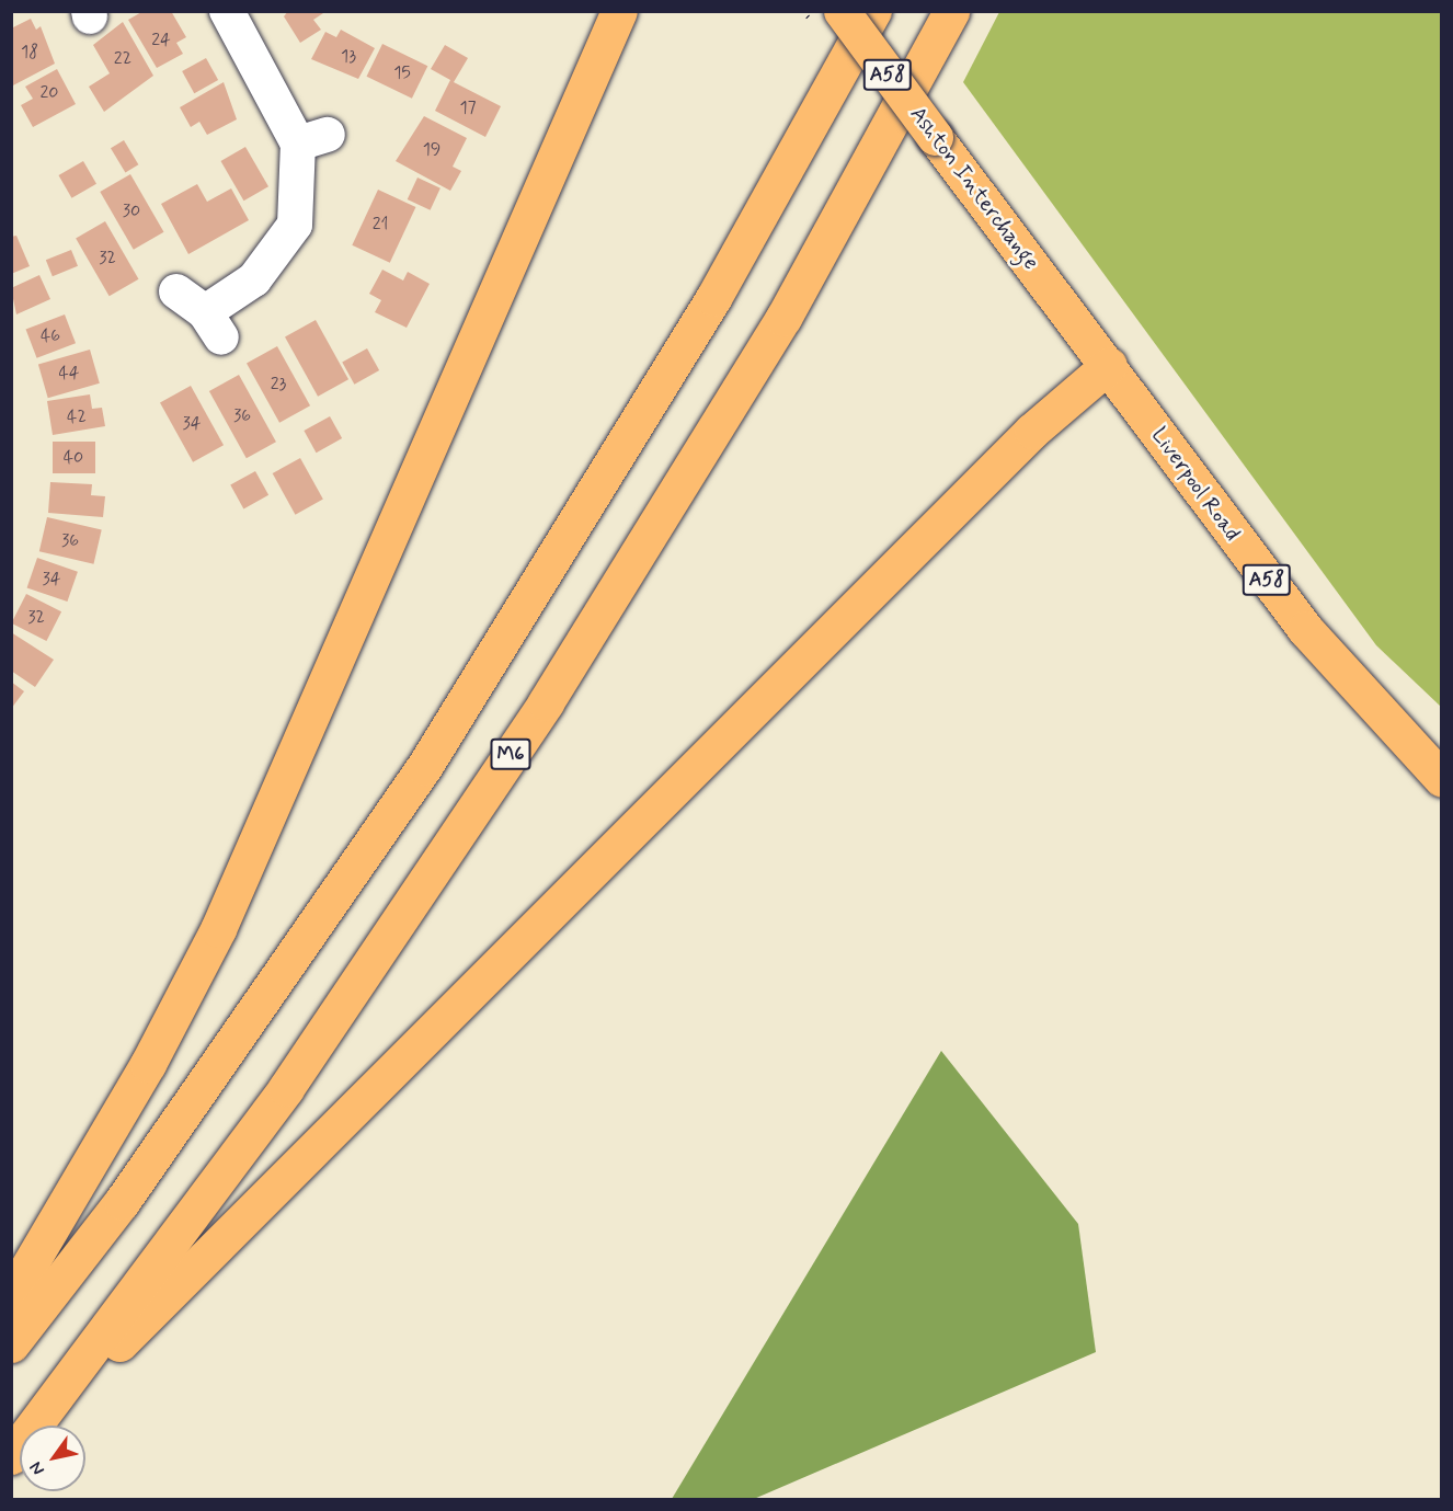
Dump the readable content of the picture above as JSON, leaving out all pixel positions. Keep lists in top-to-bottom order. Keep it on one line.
{"streets":{"highway":["A58","Ashton Interchange","Liverpool Road","M6"]},"crossings":[["Ashton Interchange","Liverpool Road"],["Ashton Interchange","M6"],["Liverpool Road","M6"]],"house_numbers":["24","18","13","22","15","20","17","19","30","21","32","46","44","23","36","42","34","40","36","34","32"],"north":"bottom left"}
